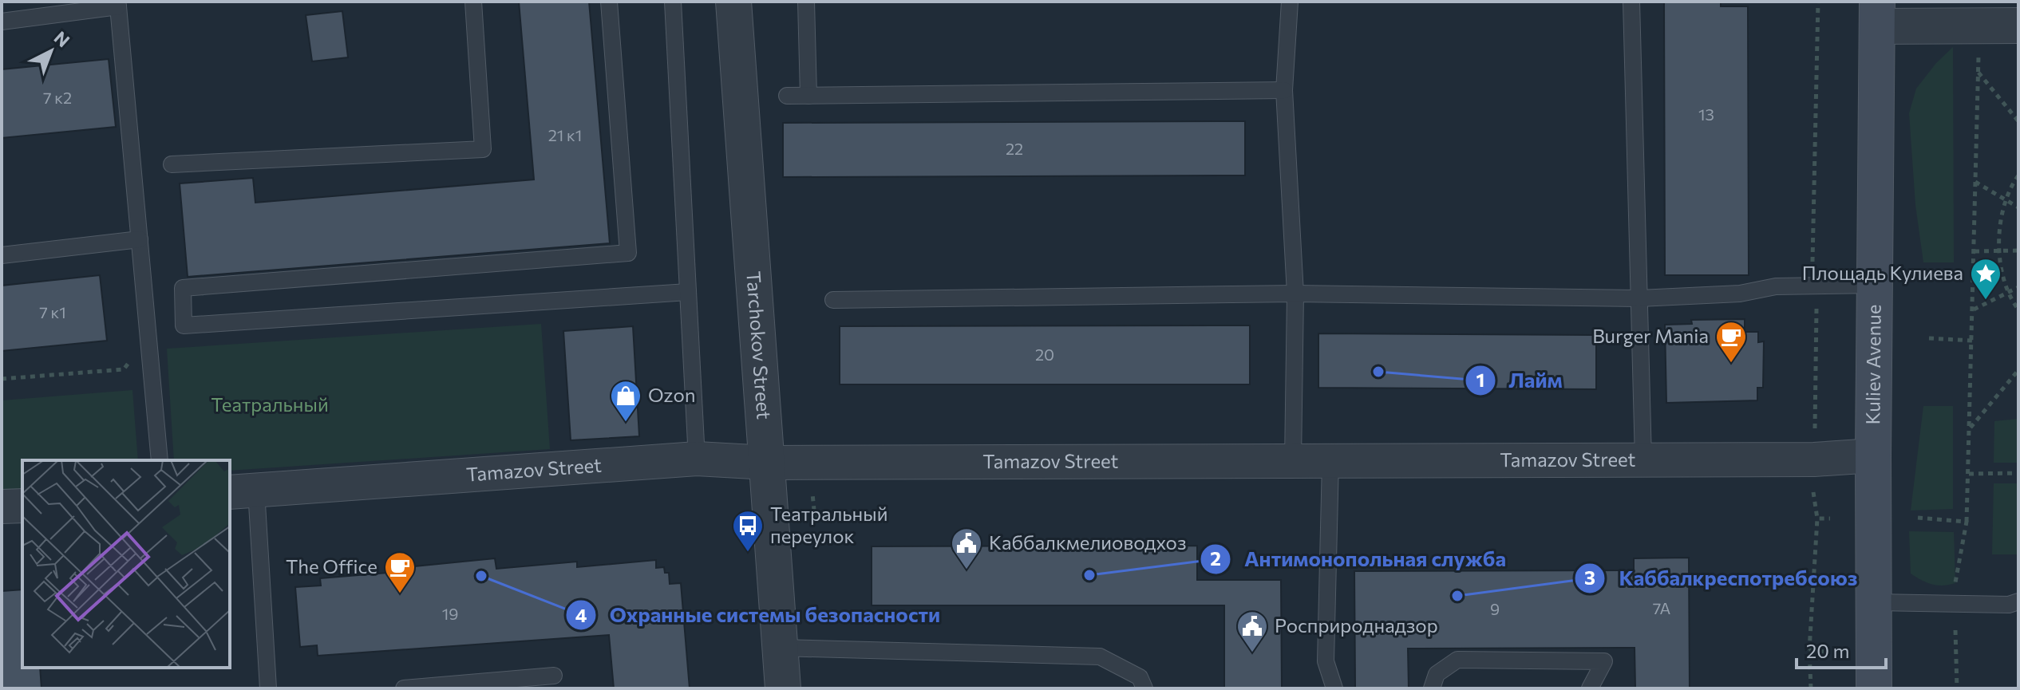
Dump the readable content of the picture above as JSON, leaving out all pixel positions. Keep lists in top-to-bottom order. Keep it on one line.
{"streets":{"main road":["Kuliev Avenue"],"street":["Tarchokov Street","Tamazov Street"]},"crossings":[["Tarchokov Street","Tamazov Street"],["Kuliev Avenue","Tamazov Street"]],"parks":["Театральный"],"places":{"place":["Площадь Кулиева"],"cafe":["Burger Mania","The Office"],"other":["Лайм","Антимонопольная служба","Охранные системы безопасности","Каббалкреспотребсоюз"],"shop":["Ozon"],"bus stop":["Театральный переулок"],"public building":["Каббалкмелиоводхоз","Росприроднадзор"]},"house_numbers":["7 к2","13","21 к1","22","7 к1","20","7А","9","19"],"scale_bar":"20 m","north":"top right"}
